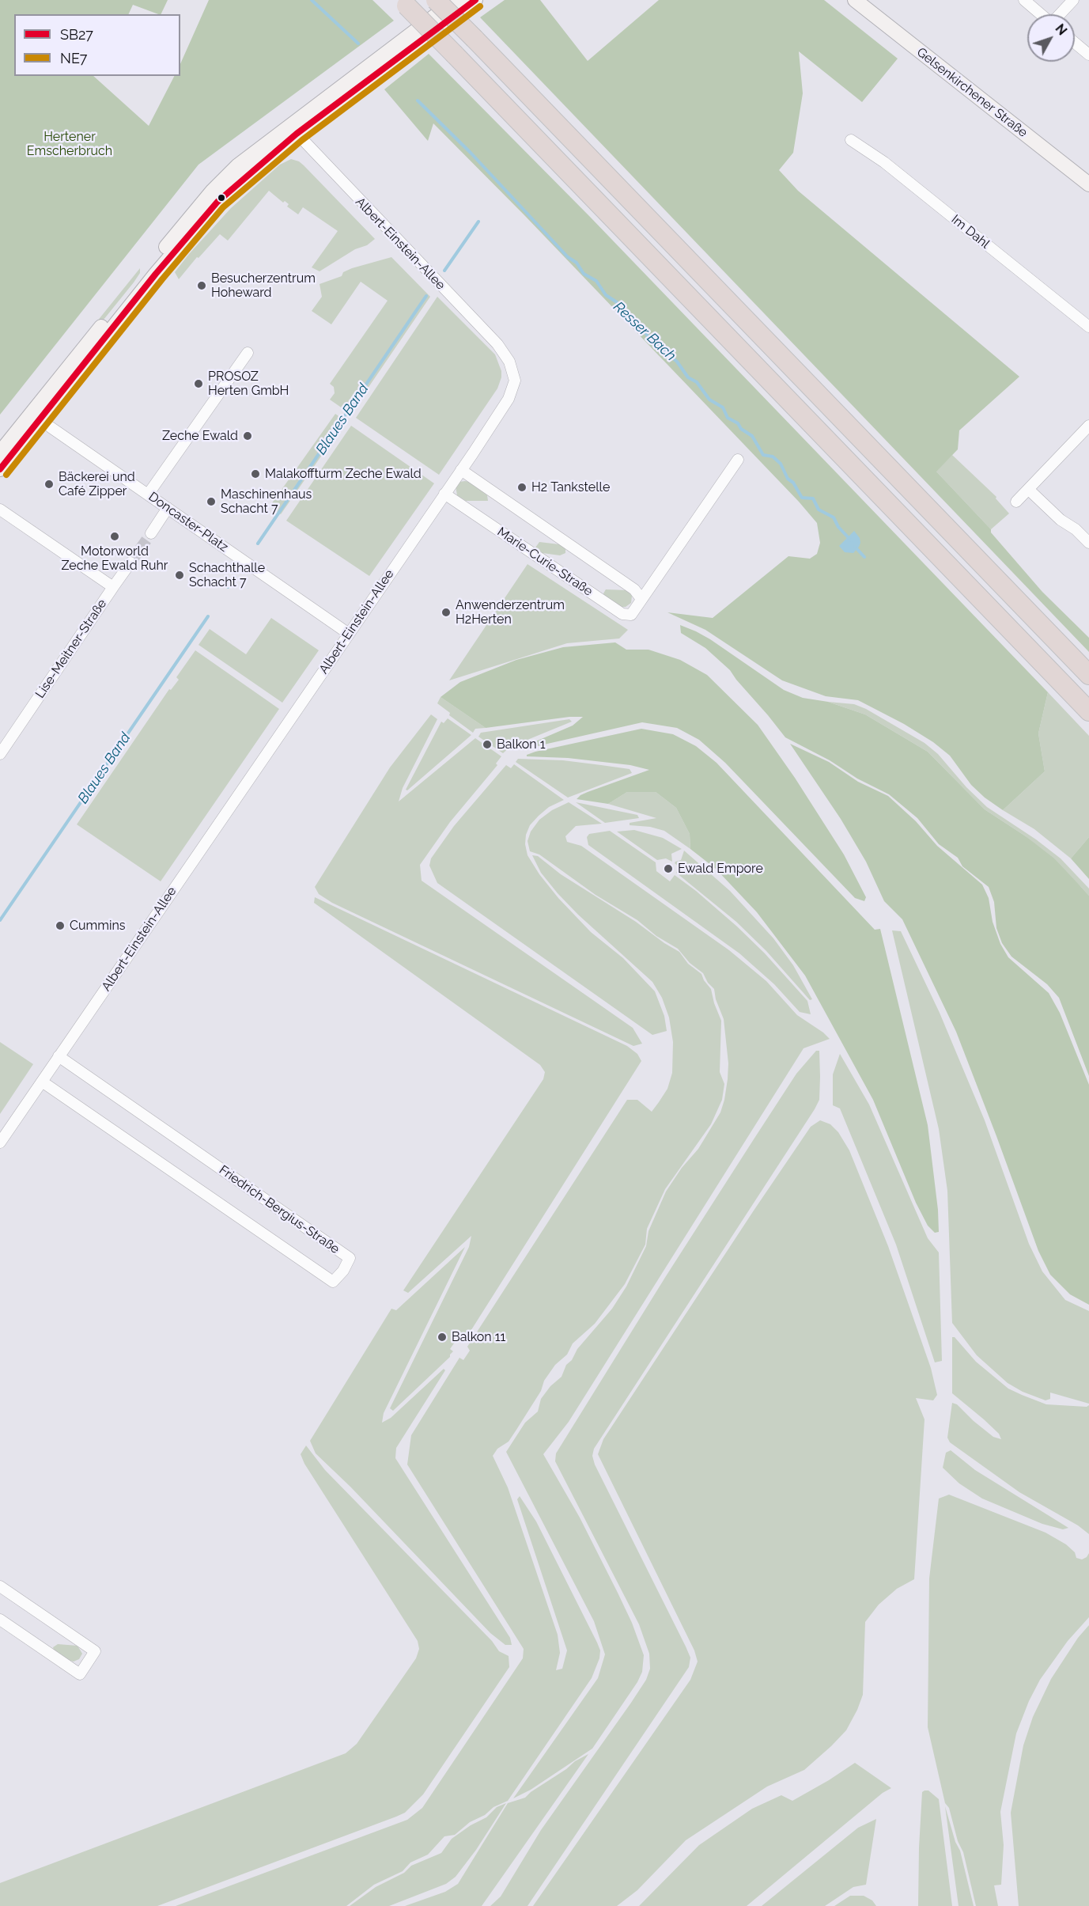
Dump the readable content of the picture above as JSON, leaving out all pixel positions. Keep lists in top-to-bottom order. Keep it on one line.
{"streets":{"main road":["Gelsenkirchener Straße"],"street":["Im Dahl","Albert-Einstein-Allee","Doncaster-Platz","Marie-Curie-Straße","Lise-Meitner-Straße","Friedrich-Bergius-Straße"]},"crossings":[["Albert-Einstein-Allee","Doncaster-Platz"],["Albert-Einstein-Allee","Marie-Curie-Straße"],["Albert-Einstein-Allee","Friedrich-Bergius-Straße"]],"water":["Resser Bach","Blaues Band"],"parks":["Hertener Emscherbruch"],"places":["Besucherzentrum Hoheward","PROSOZ Herten GmbH","Zeche Ewald","Malakoffturm Zeche Ewald","Bäckerei und Café Zipper","H2 Tankstelle","Maschinenhaus Schacht 7","Motorworld Zeche Ewald Ruhr","Schachthalle Schacht 7","Anwenderzentrum H2Herten","Balkon 1","Ewald Empore","Cummins","Balkon 11"],"lines":["transit line SB27","transit line NE7"],"legend":["SB27","NE7"],"north":"top right"}
